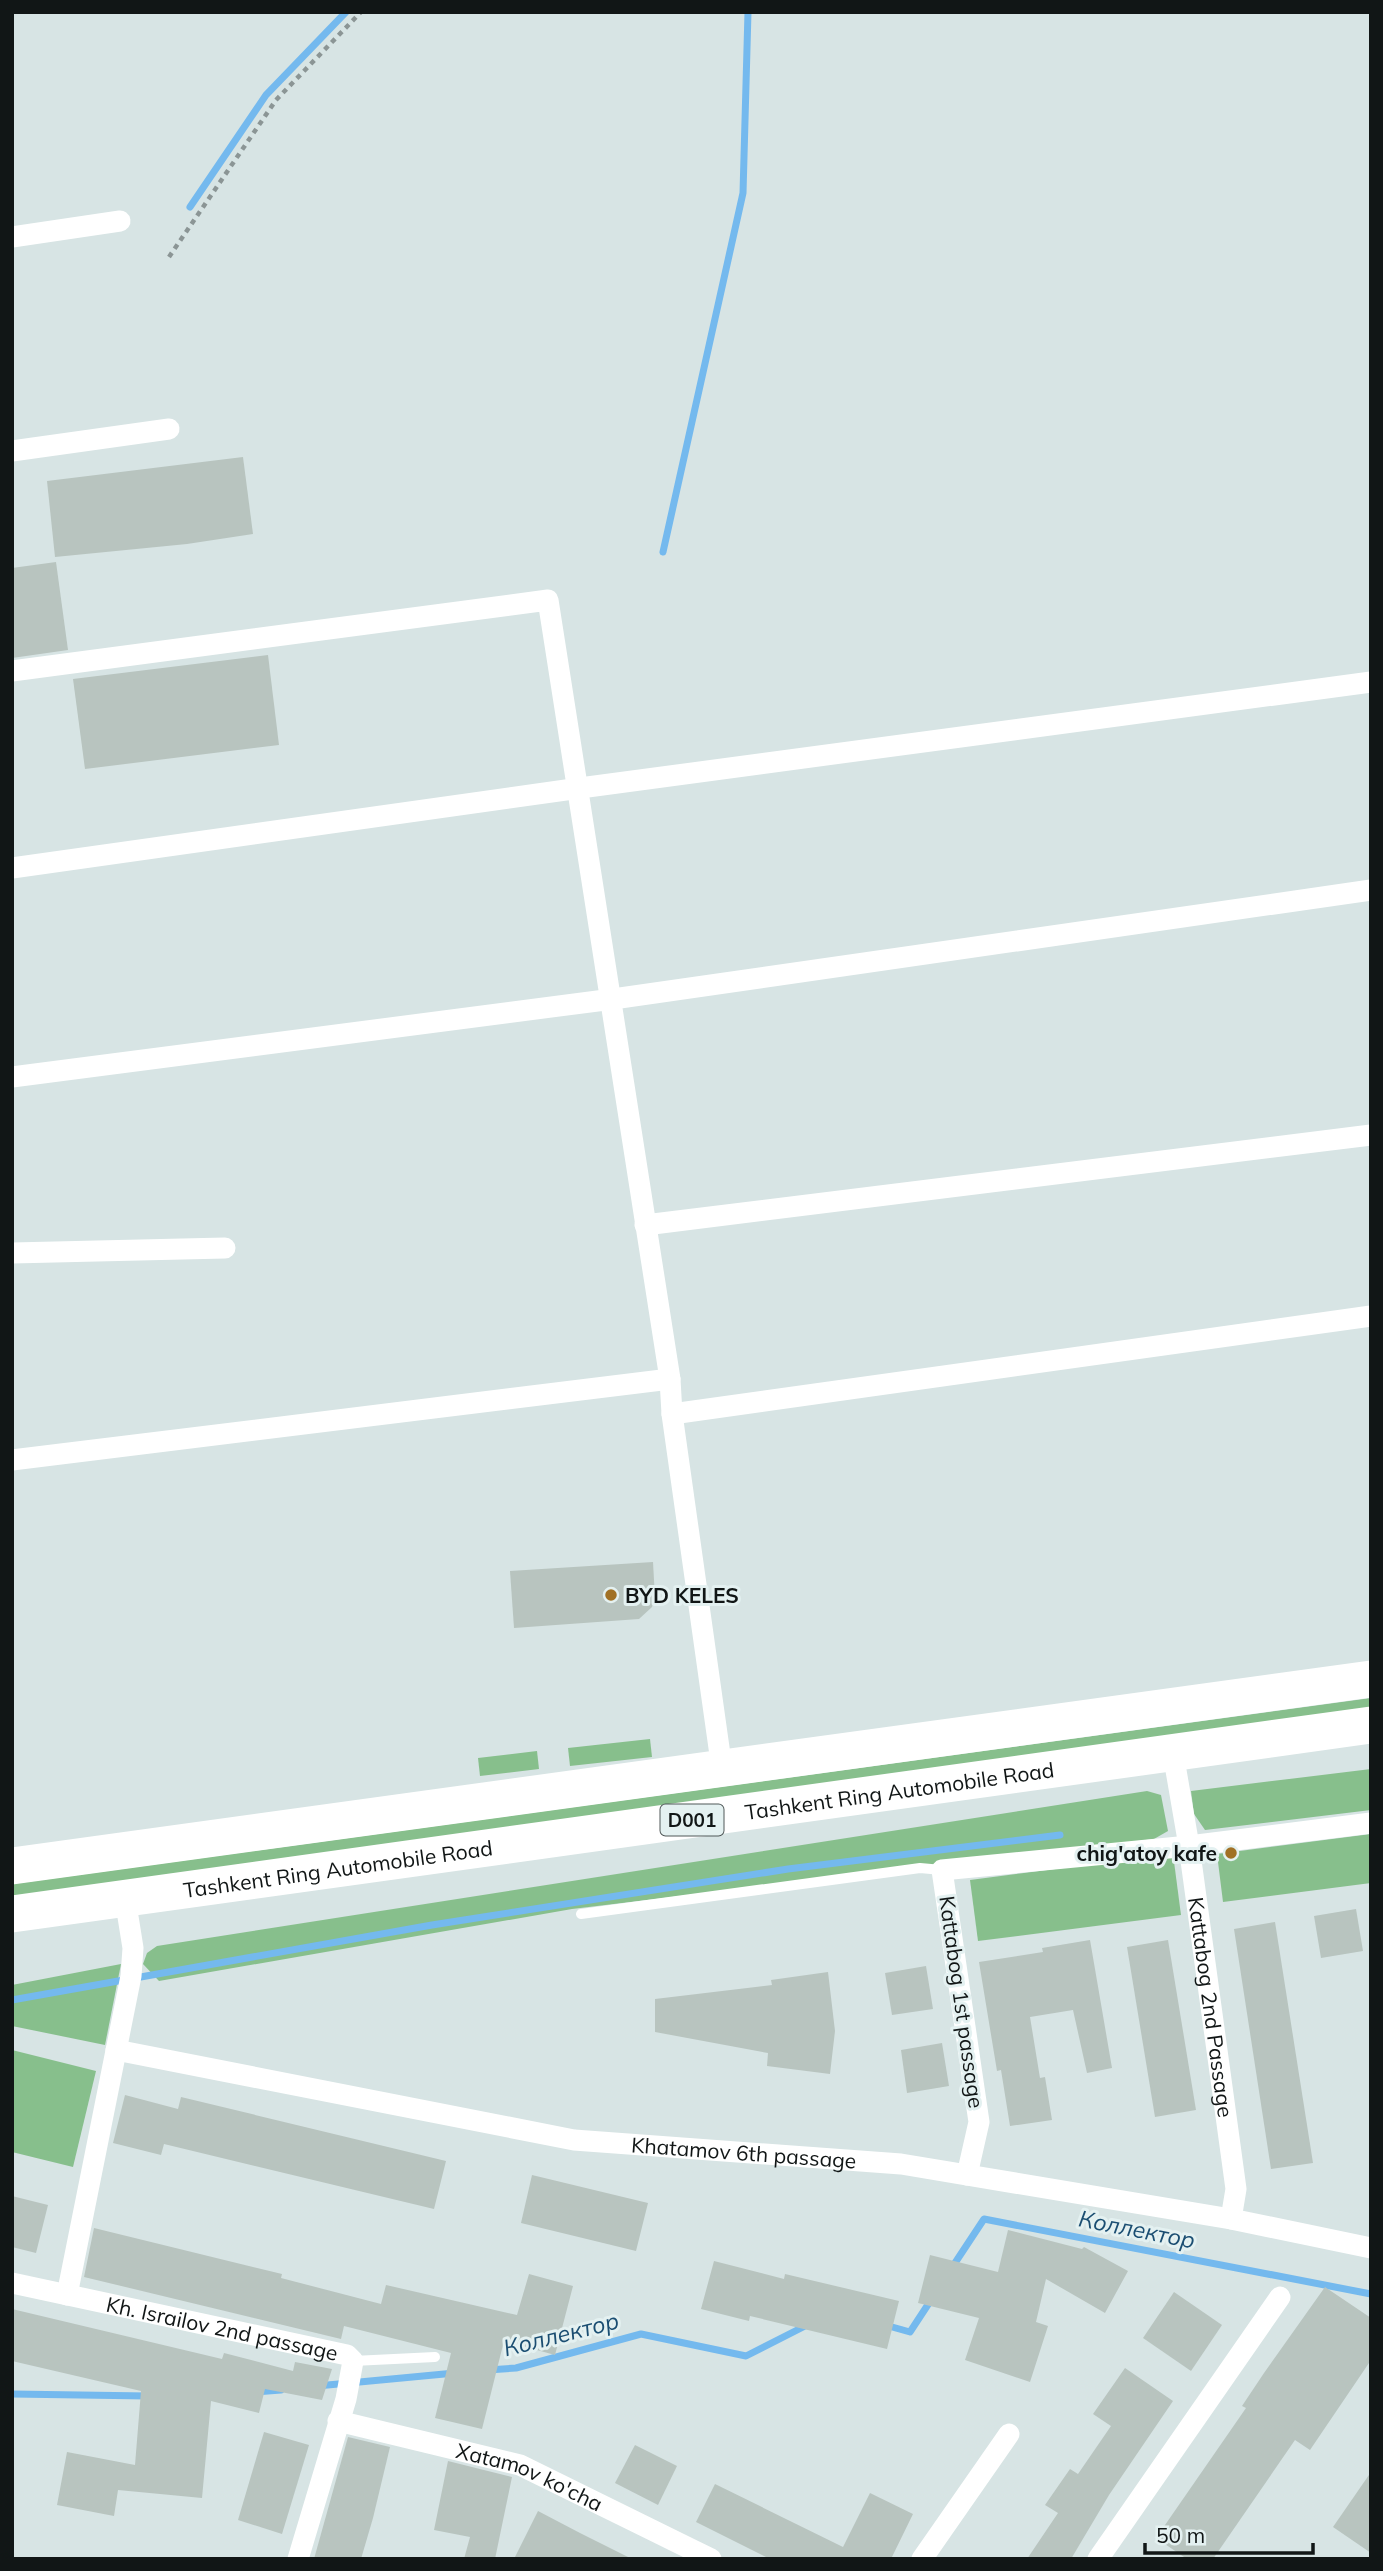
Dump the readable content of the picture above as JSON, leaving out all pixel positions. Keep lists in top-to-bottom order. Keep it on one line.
{"streets":{"highway":["Tashkent Ring Automobile Road","D001"],"street":["Kattabog 1st passage","Kattabog 2nd Passage","Khatamov 6th passage","Kh. Israilov 2nd passage","Xatamov ko'cha"]},"crossings":[["Tashkent Ring Automobile Road","Kattabog 2nd Passage"],["Kattabog 1st passage","Khatamov 6th passage"],["Kattabog 2nd Passage","Khatamov 6th passage"],["Kh. Israilov 2nd passage","Xatamov ko'cha"]],"water":["Коллектор"],"places":["BYD KELES","chig'atoy kafe"],"scale_bar":"50 m"}
